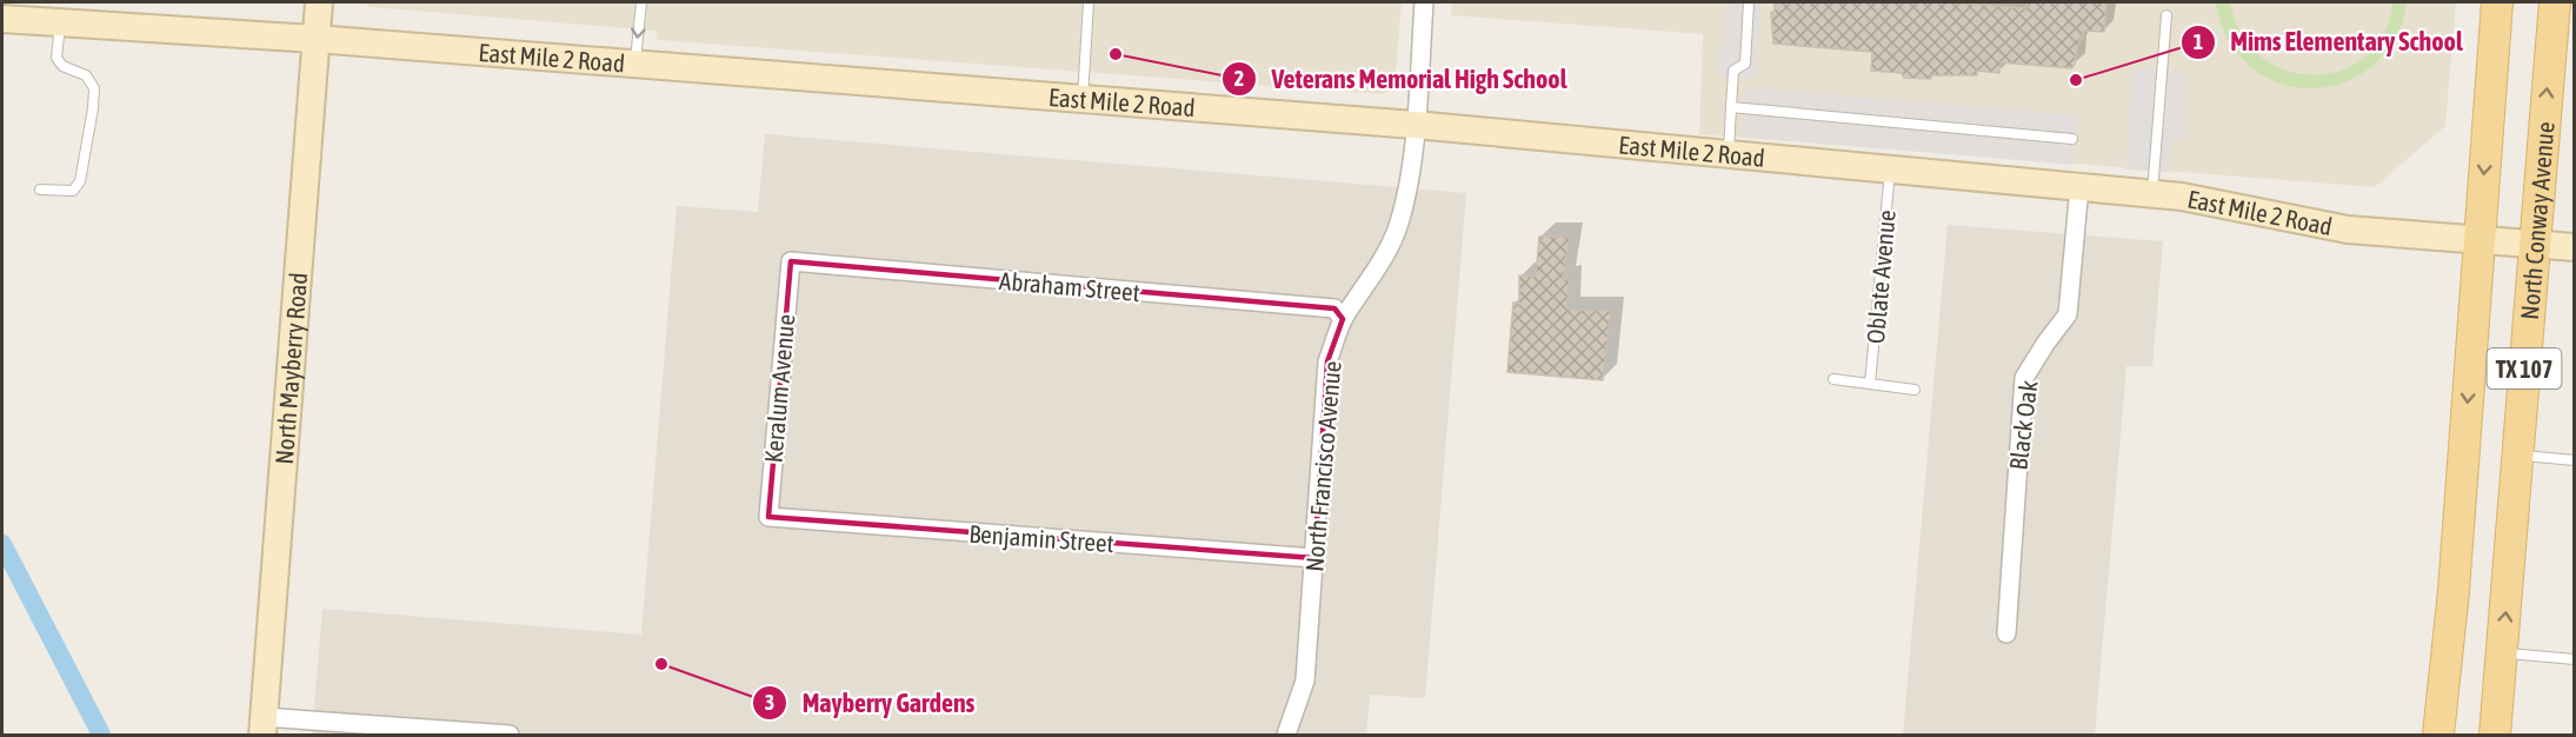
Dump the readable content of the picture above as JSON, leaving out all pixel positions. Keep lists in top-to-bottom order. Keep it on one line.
{"streets":{"main road":["East Mile 2 Road","North Conway Avenue","North Mayberry Road","TX 107"],"street":["Abraham Street","Keralum Avenue","Black Oak","North Francisco Avenue","Benjamin Street"],"lane":["Oblate Avenue"]},"crossings":[["East Mile 2 Road","North Conway Avenue"],["East Mile 2 Road","Oblate Avenue"],["East Mile 2 Road","North Mayberry Road"],["East Mile 2 Road","TX 107"],["East Mile 2 Road","Black Oak"],["East Mile 2 Road","North Francisco Avenue"],["Abraham Street","Keralum Avenue"],["Abraham Street","North Francisco Avenue"],["Keralum Avenue","Benjamin Street"],["North Francisco Avenue","Benjamin Street"]],"places":["Veterans Memorial High School","Mims Elementary School","Mayberry Gardens"]}
